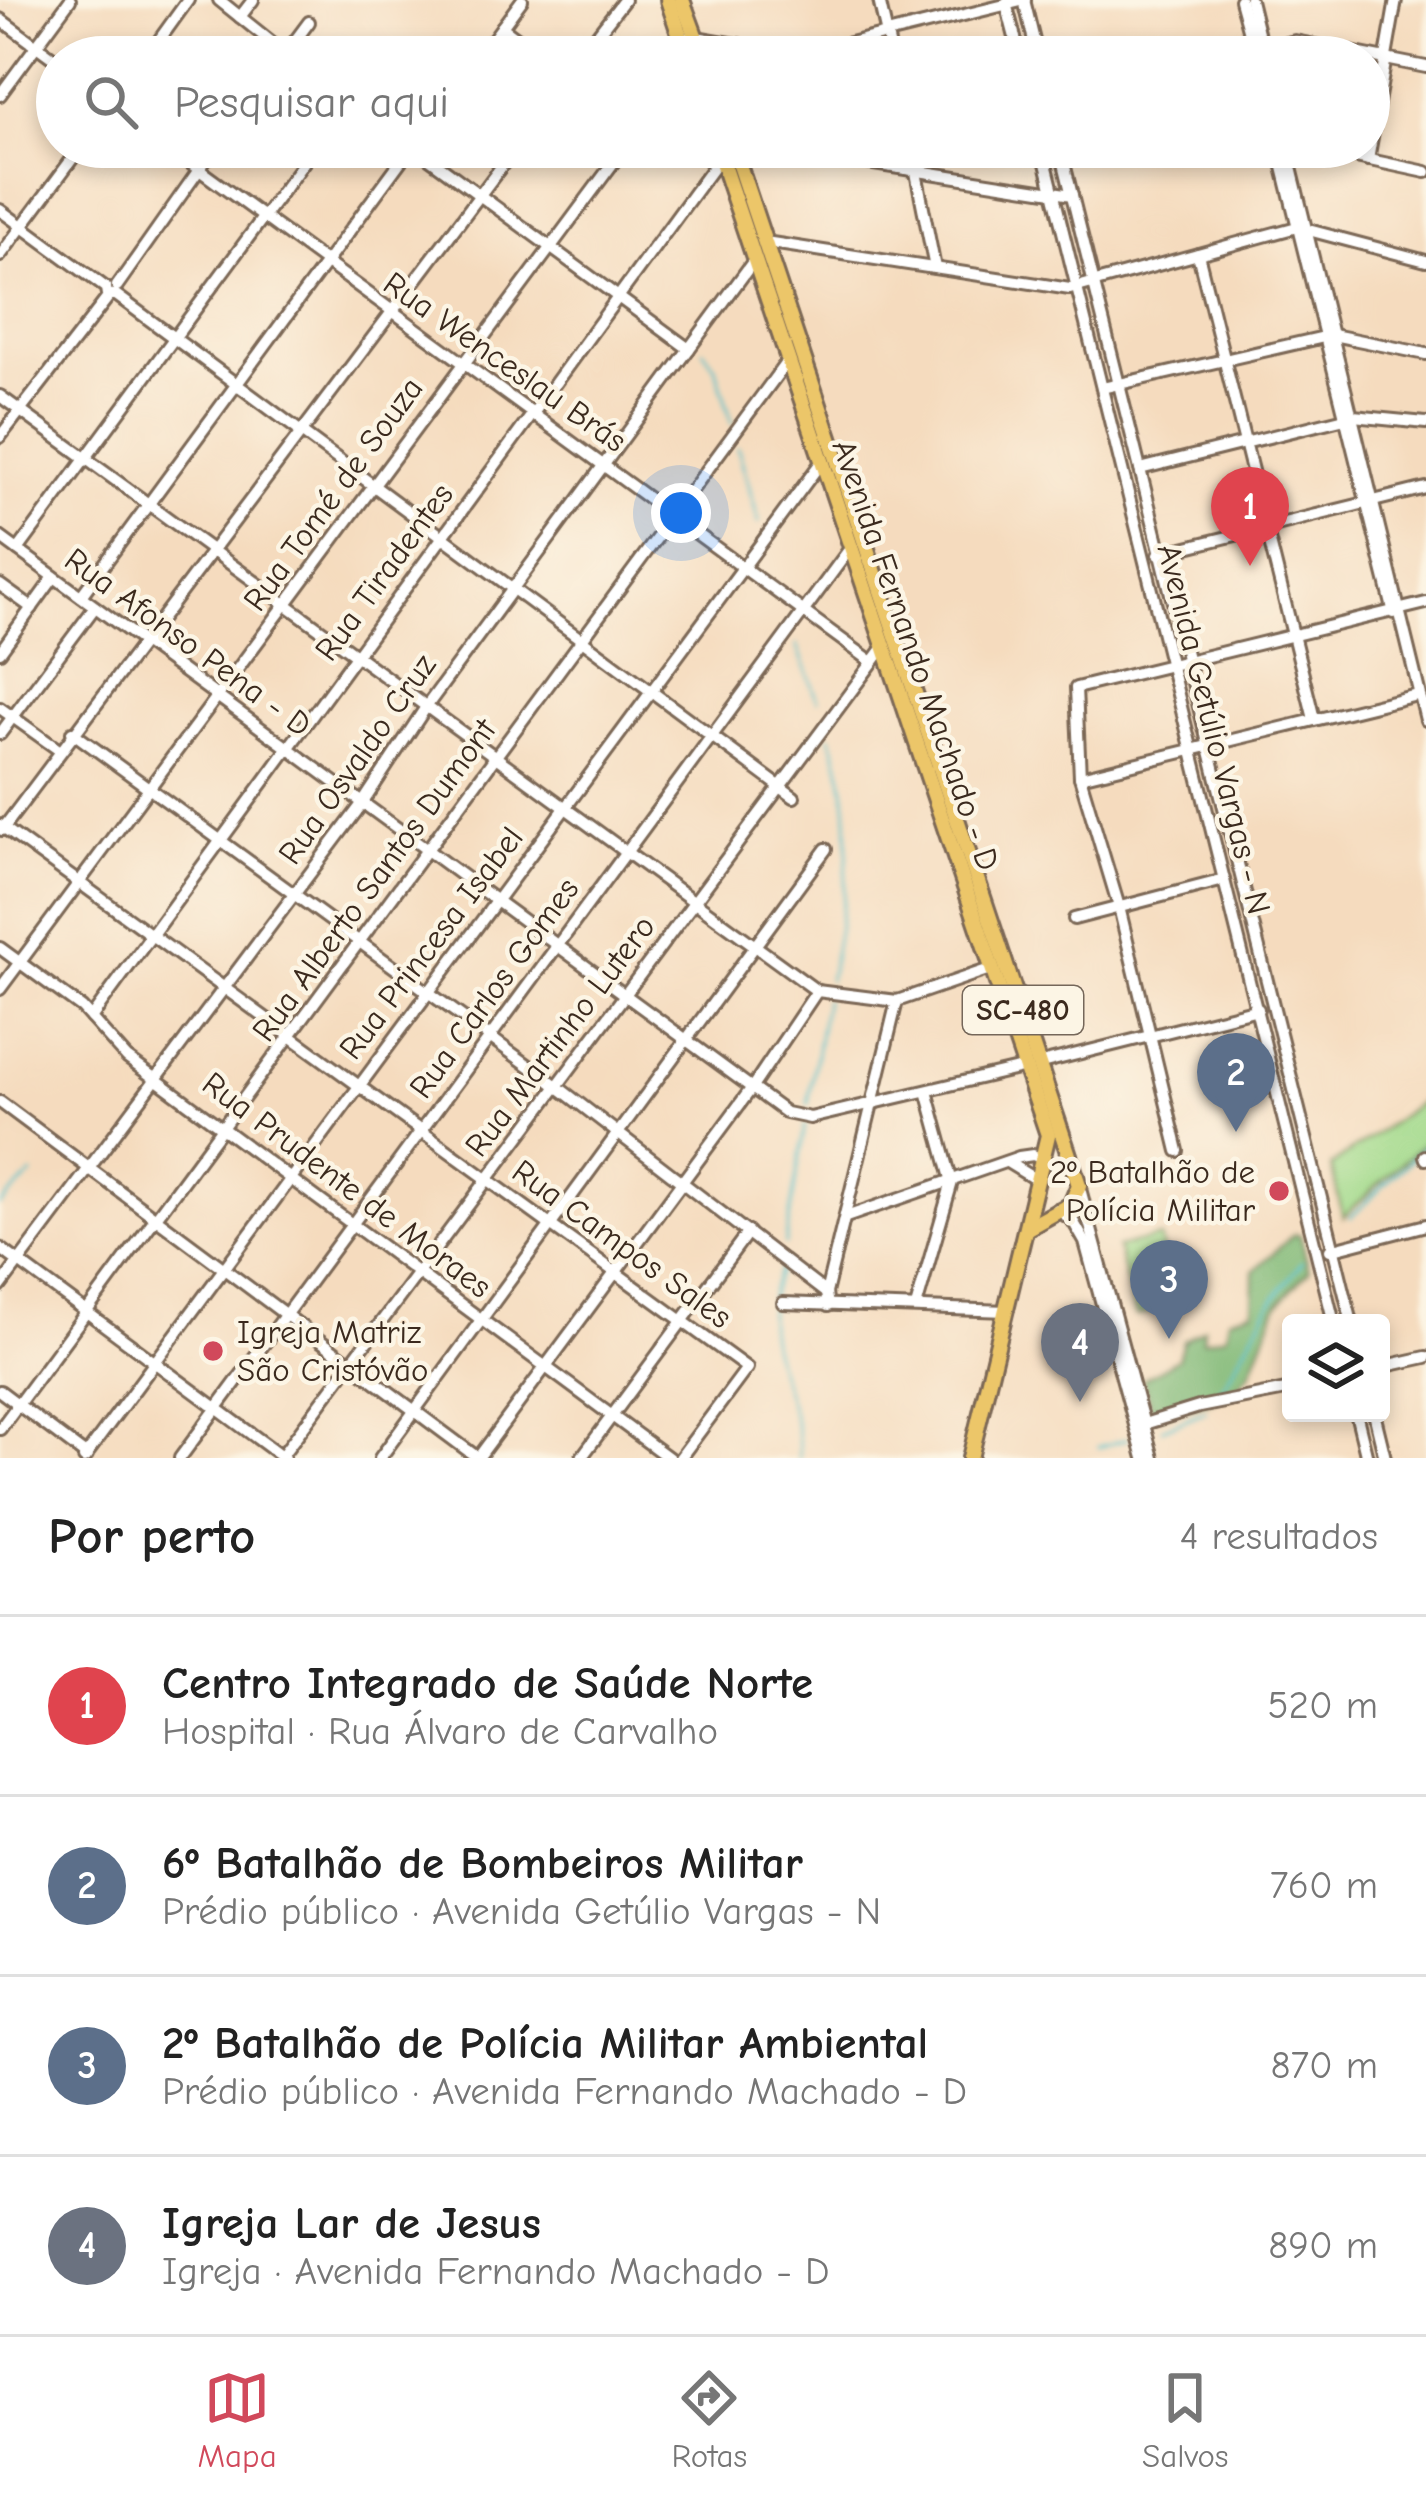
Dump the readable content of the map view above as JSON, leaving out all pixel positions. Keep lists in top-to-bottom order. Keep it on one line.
{"streets":{"main road":["Avenida Fernando Machado - D","SC-480"],"street":["Rua Wenceslau Brás","Rua Tomé de Souza","Rua Tiradentes","Rua Afonso Pena - D","Avenida Getúlio Vargas - N","Rua Osvaldo Cruz","Rua Alberto Santos Dumont","Rua Princesa Isabel","Rua Carlos Gomes","Rua Martinho Lutero","Rua Prudente de Moraes","Rua Campos Sales"]},"crossings":[["Rua Wenceslau Brás","Rua Tomé de Souza"],["Rua Wenceslau Brás","Rua Tiradentes"],["Rua Wenceslau Brás","Rua Osvaldo Cruz"],["Rua Wenceslau Brás","Rua Alberto Santos Dumont"],["Rua Wenceslau Brás","Rua Princesa Isabel"],["Rua Wenceslau Brás","Rua Carlos Gomes"],["Rua Wenceslau Brás","Rua Martinho Lutero"],["Rua Tomé de Souza","Rua Afonso Pena - D"],["Rua Tomé de Souza","Rua Prudente de Moraes"],["Rua Tomé de Souza","Rua Campos Sales"],["Rua Tiradentes","Rua Afonso Pena - D"],["Rua Tiradentes","Rua Prudente de Moraes"],["Rua Tiradentes","Rua Campos Sales"],["Rua Afonso Pena - D","Avenida Fernando Machado - D"],["Rua Afonso Pena - D","Avenida Getúlio Vargas - N"],["Rua Afonso Pena - D","Rua Osvaldo Cruz"],["Rua Afonso Pena - D","Rua Alberto Santos Dumont"],["Rua Afonso Pena - D","Rua Princesa Isabel"],["Rua Afonso Pena - D","Rua Carlos Gomes"],["Rua Afonso Pena - D","Rua Martinho Lutero"],["Avenida Fernando Machado - D","Rua Osvaldo Cruz"],["Avenida Fernando Machado - D","Rua Alberto Santos Dumont"],["Avenida Fernando Machado - D","Rua Princesa Isabel"],["Avenida Fernando Machado - D","Rua Carlos Gomes"],["Avenida Fernando Machado - D","Rua Martinho Lutero"],["Rua Osvaldo Cruz","Rua Prudente de Moraes"],["Rua Osvaldo Cruz","Rua Campos Sales"],["Rua Alberto Santos Dumont","Rua Prudente de Moraes"],["Rua Alberto Santos Dumont","Rua Campos Sales"],["Rua Princesa Isabel","Rua Prudente de Moraes"],["Rua Princesa Isabel","Rua Campos Sales"],["Rua Carlos Gomes","Rua Prudente de Moraes"],["Rua Carlos Gomes","Rua Campos Sales"],["Rua Martinho Lutero","Rua Prudente de Moraes"],["Rua Martinho Lutero","Rua Campos Sales"]],"places":["2º Batalhão de Polícia Militar","Igreja Matriz São Cristóvão"],"page":{"search":"Pesquisar aqui","pins":["1","2","3","4"],"heading":["Por perto","4 resultados"],"list":[{"mark":"1","name":"Centro Integrado de Saúde Norte","note":"Hospital · Rua Álvaro de Carvalho","value":"520 m"},{"mark":"2","name":"6º Batalhão de Bombeiros Militar","note":"Prédio público · Avenida Getúlio Vargas - N","value":"760 m"},{"mark":"3","name":"2º Batalhão de Polícia Militar Ambiental","note":"Prédio público · Avenida Fernando Machado - D","value":"870 m"},{"mark":"4","name":"Igreja Lar de Jesus","note":"Igreja · Avenida Fernando Machado - D","value":"890 m"}],"nav":["Mapa","Rotas","Salvos"]}}
